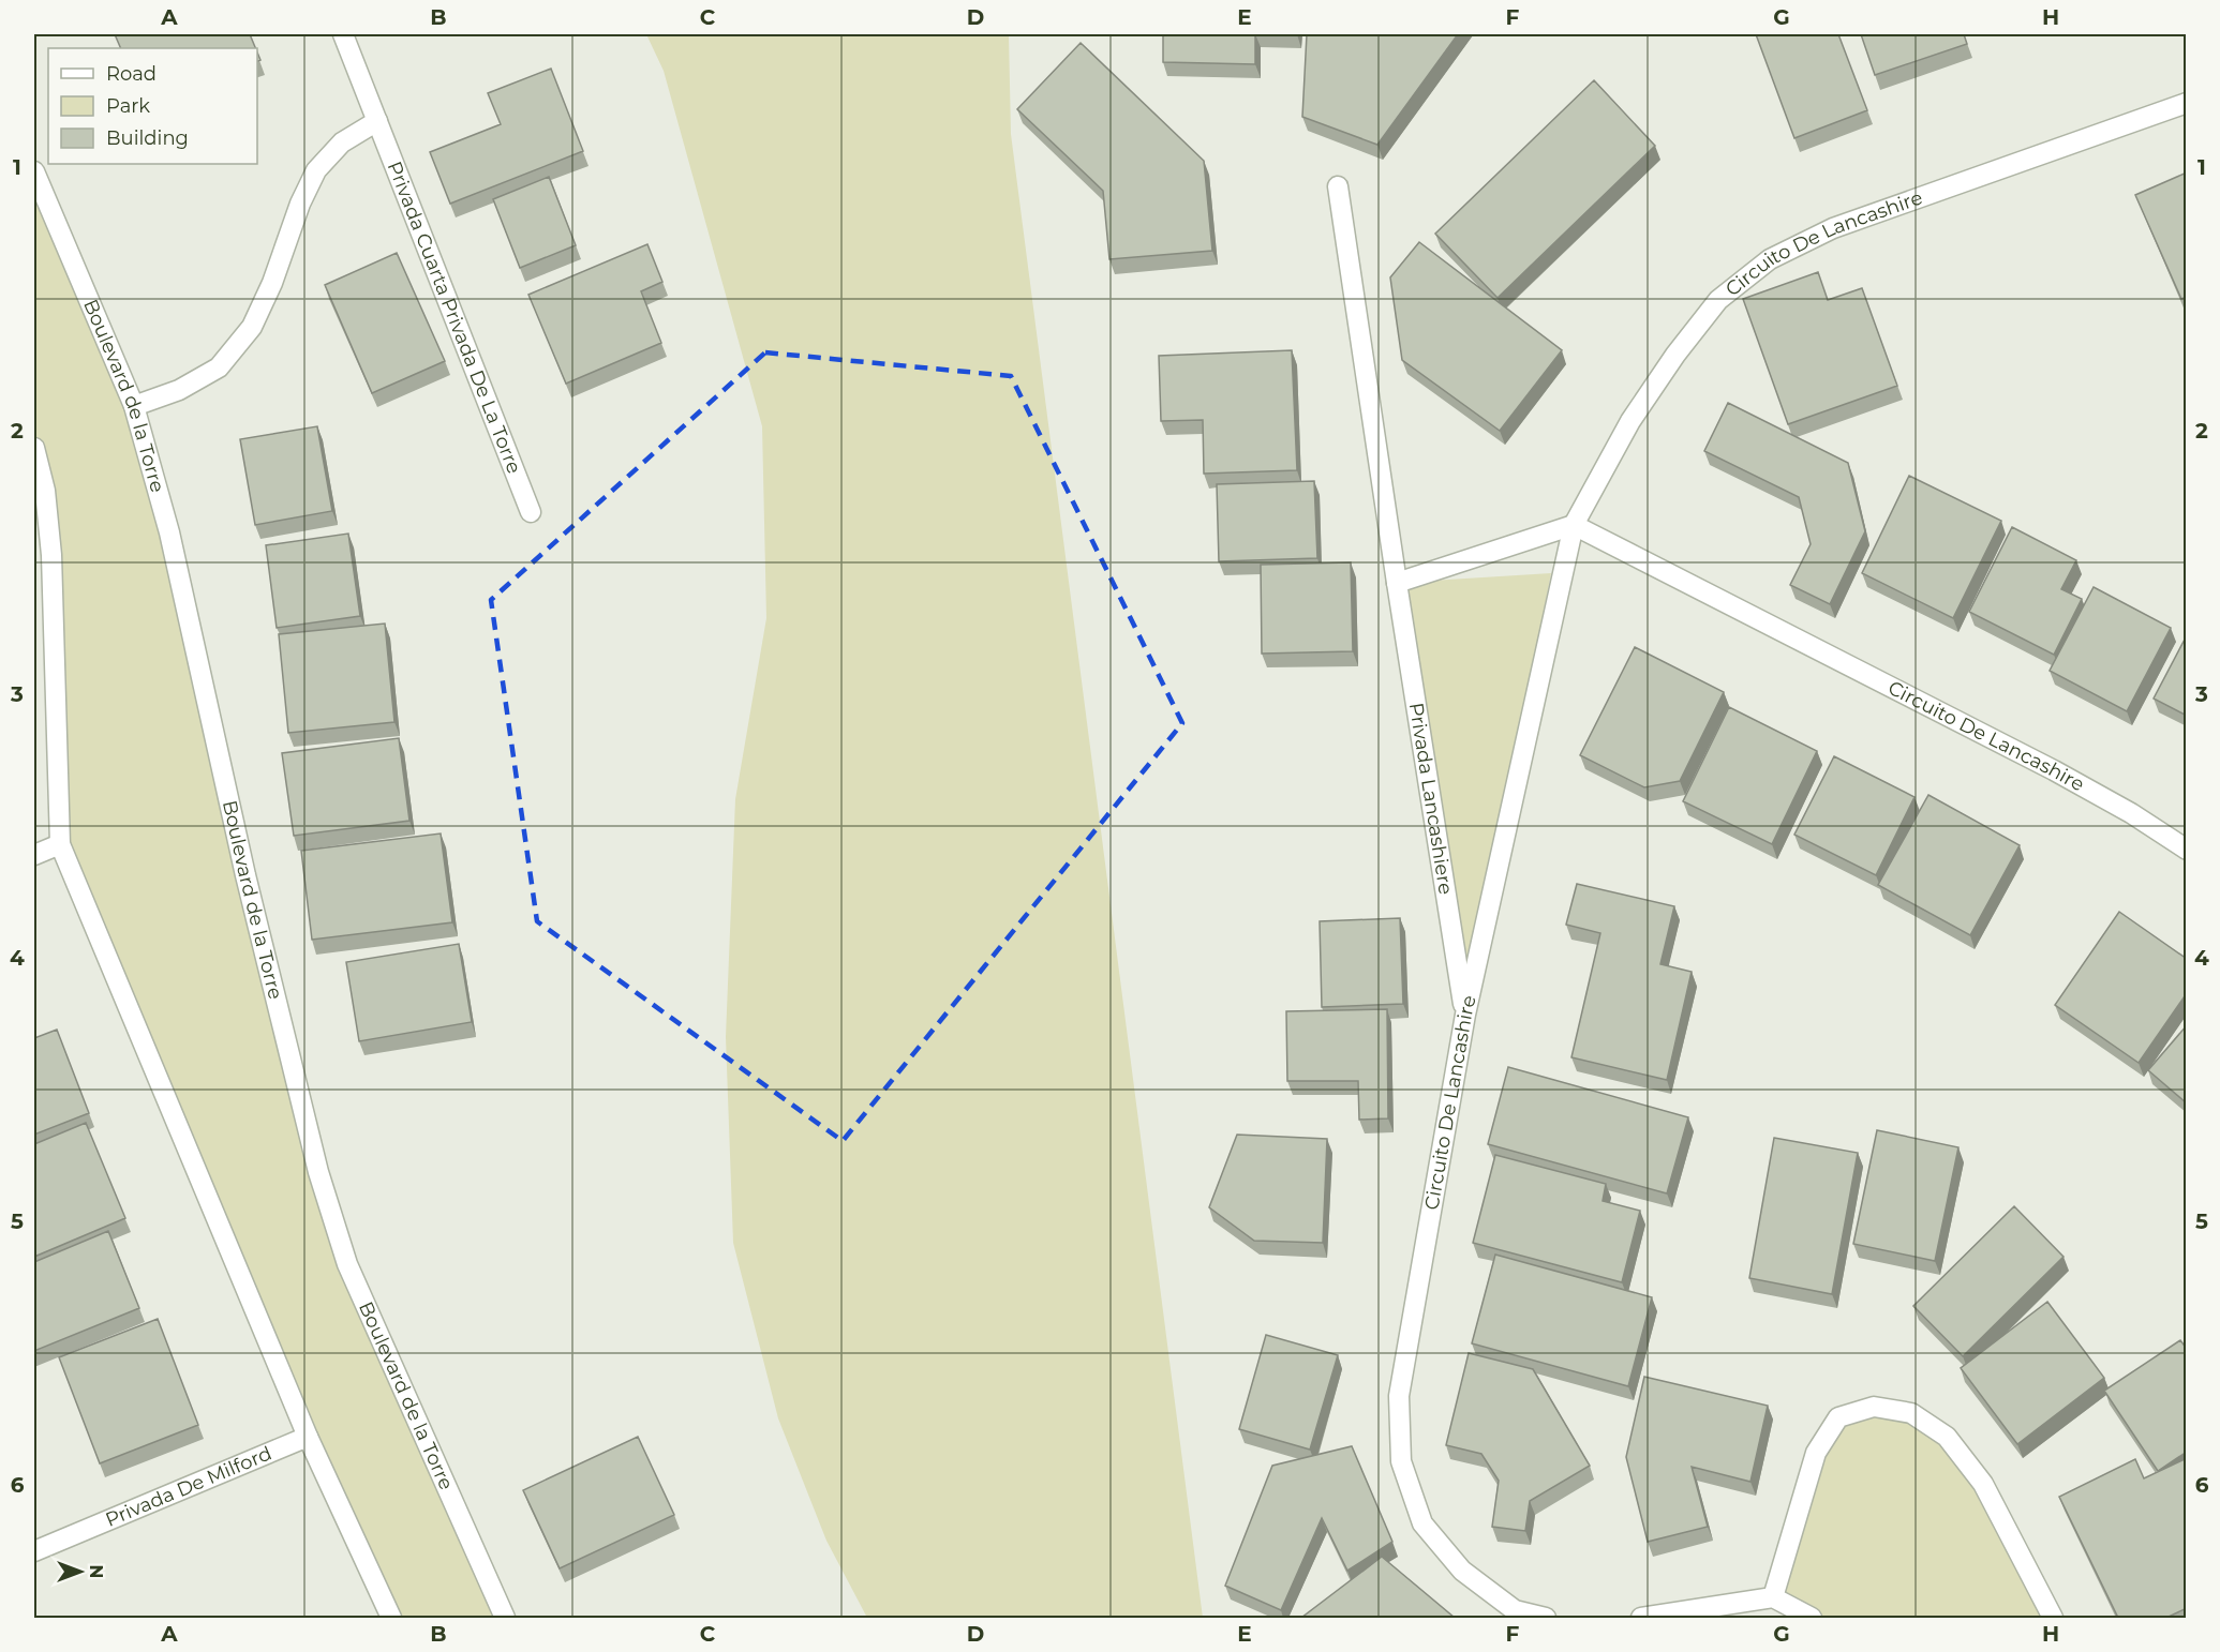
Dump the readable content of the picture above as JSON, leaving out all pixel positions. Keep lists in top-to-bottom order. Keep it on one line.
{"streets":{"street":["Circuito De Lancashire","Privada Cuarta Privada De La Torre","Boulevard de la Torre","Privada Lancashiere","Privada De Milford"]},"crossings":[["Circuito De Lancashire","Privada Lancashiere"]],"legend":["Road","Park","Building"],"north":"right","grid":{"columns":["A","B","C","D","E","F","G","H"],"rows":["1","2","3","4","5","6"]}}
